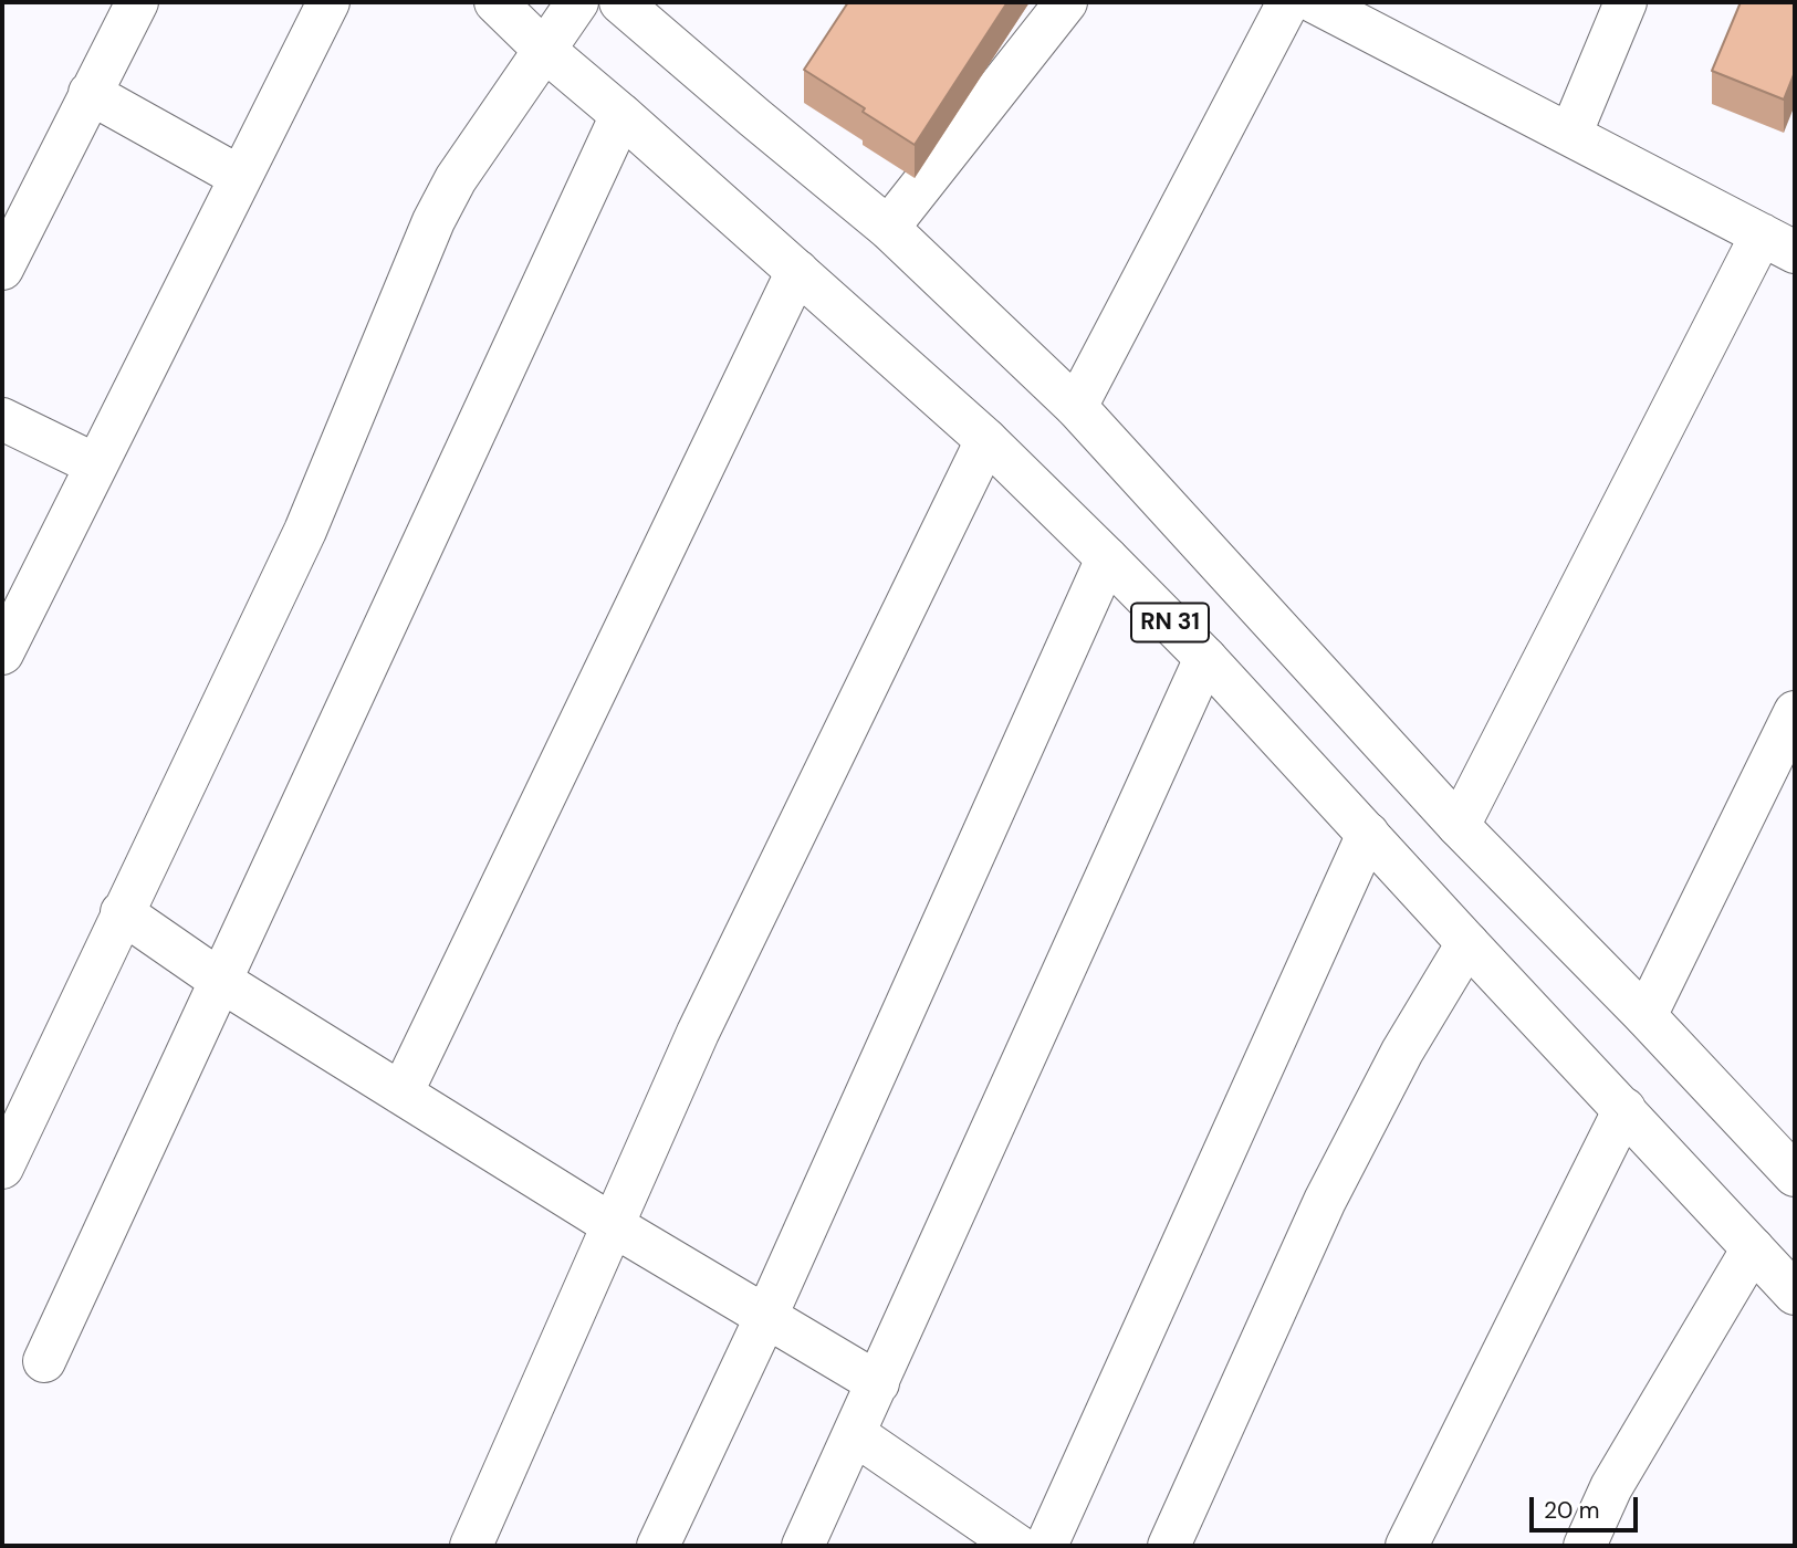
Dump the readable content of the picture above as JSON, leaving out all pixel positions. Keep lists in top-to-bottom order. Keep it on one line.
{"streets":{"main road":["RN 31"]},"scale_bar":"20 m"}
